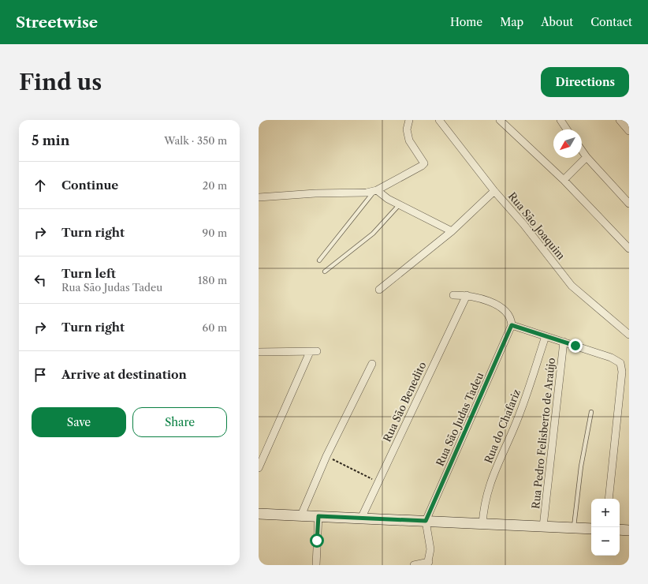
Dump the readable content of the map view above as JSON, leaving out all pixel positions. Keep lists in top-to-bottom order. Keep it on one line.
{"streets":{"street":["Rua São Joaquim","Rua São Benedito","Rua São Judas Tadeu","Rua do Chafariz","Rua Pedro Felisberto de Araújo"]},"north":"bottom left","page":{"header":"Streetwise","nav":["Home","Map","About","Contact"],"buttons":["Directions",["Save","Share"]],"title":"Find us","heading":["5 min","Walk · 350 m"],"list":[["Continue","20 m"],["Turn right","90 m"],["Turn left","Rua São Judas Tadeu","180 m"],["Turn right","60 m"],"Arrive at destination"],"map_buttons":["+","−"]}}
